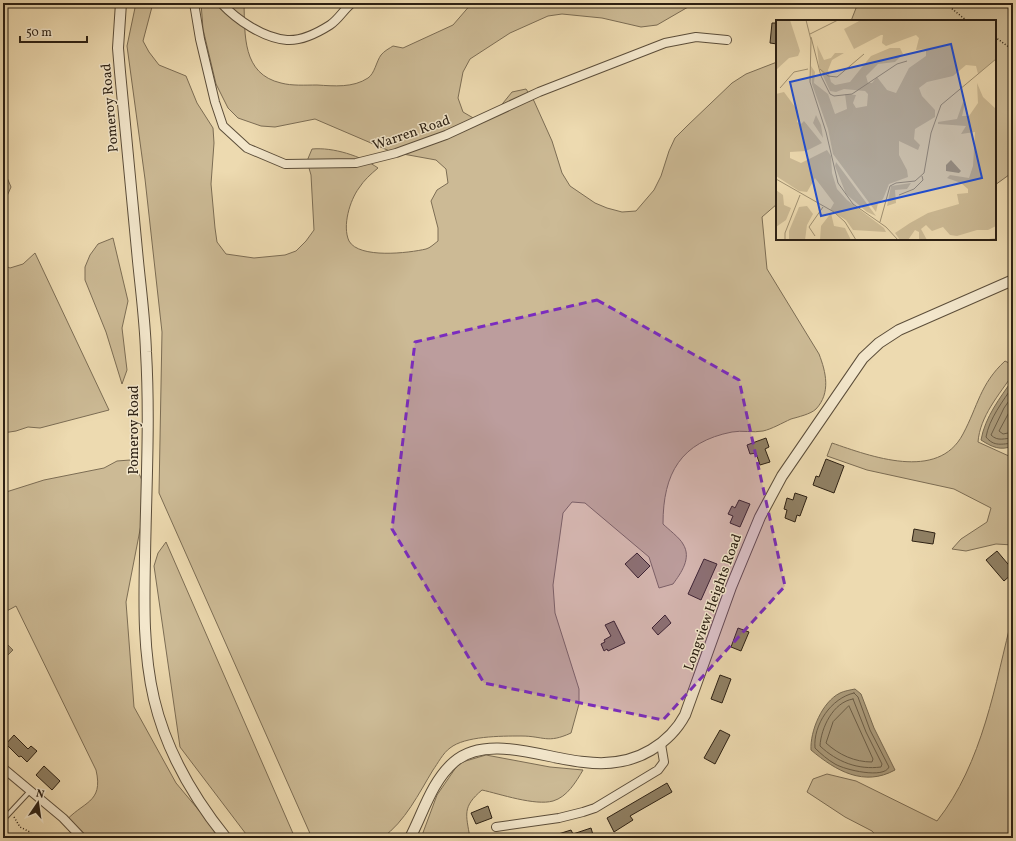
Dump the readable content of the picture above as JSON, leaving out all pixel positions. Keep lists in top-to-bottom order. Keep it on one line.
{"streets":{"street":["Pomeroy Road","Warren Road","Longview Heights Road"]},"scale_bar":"50 m","north":"top"}
